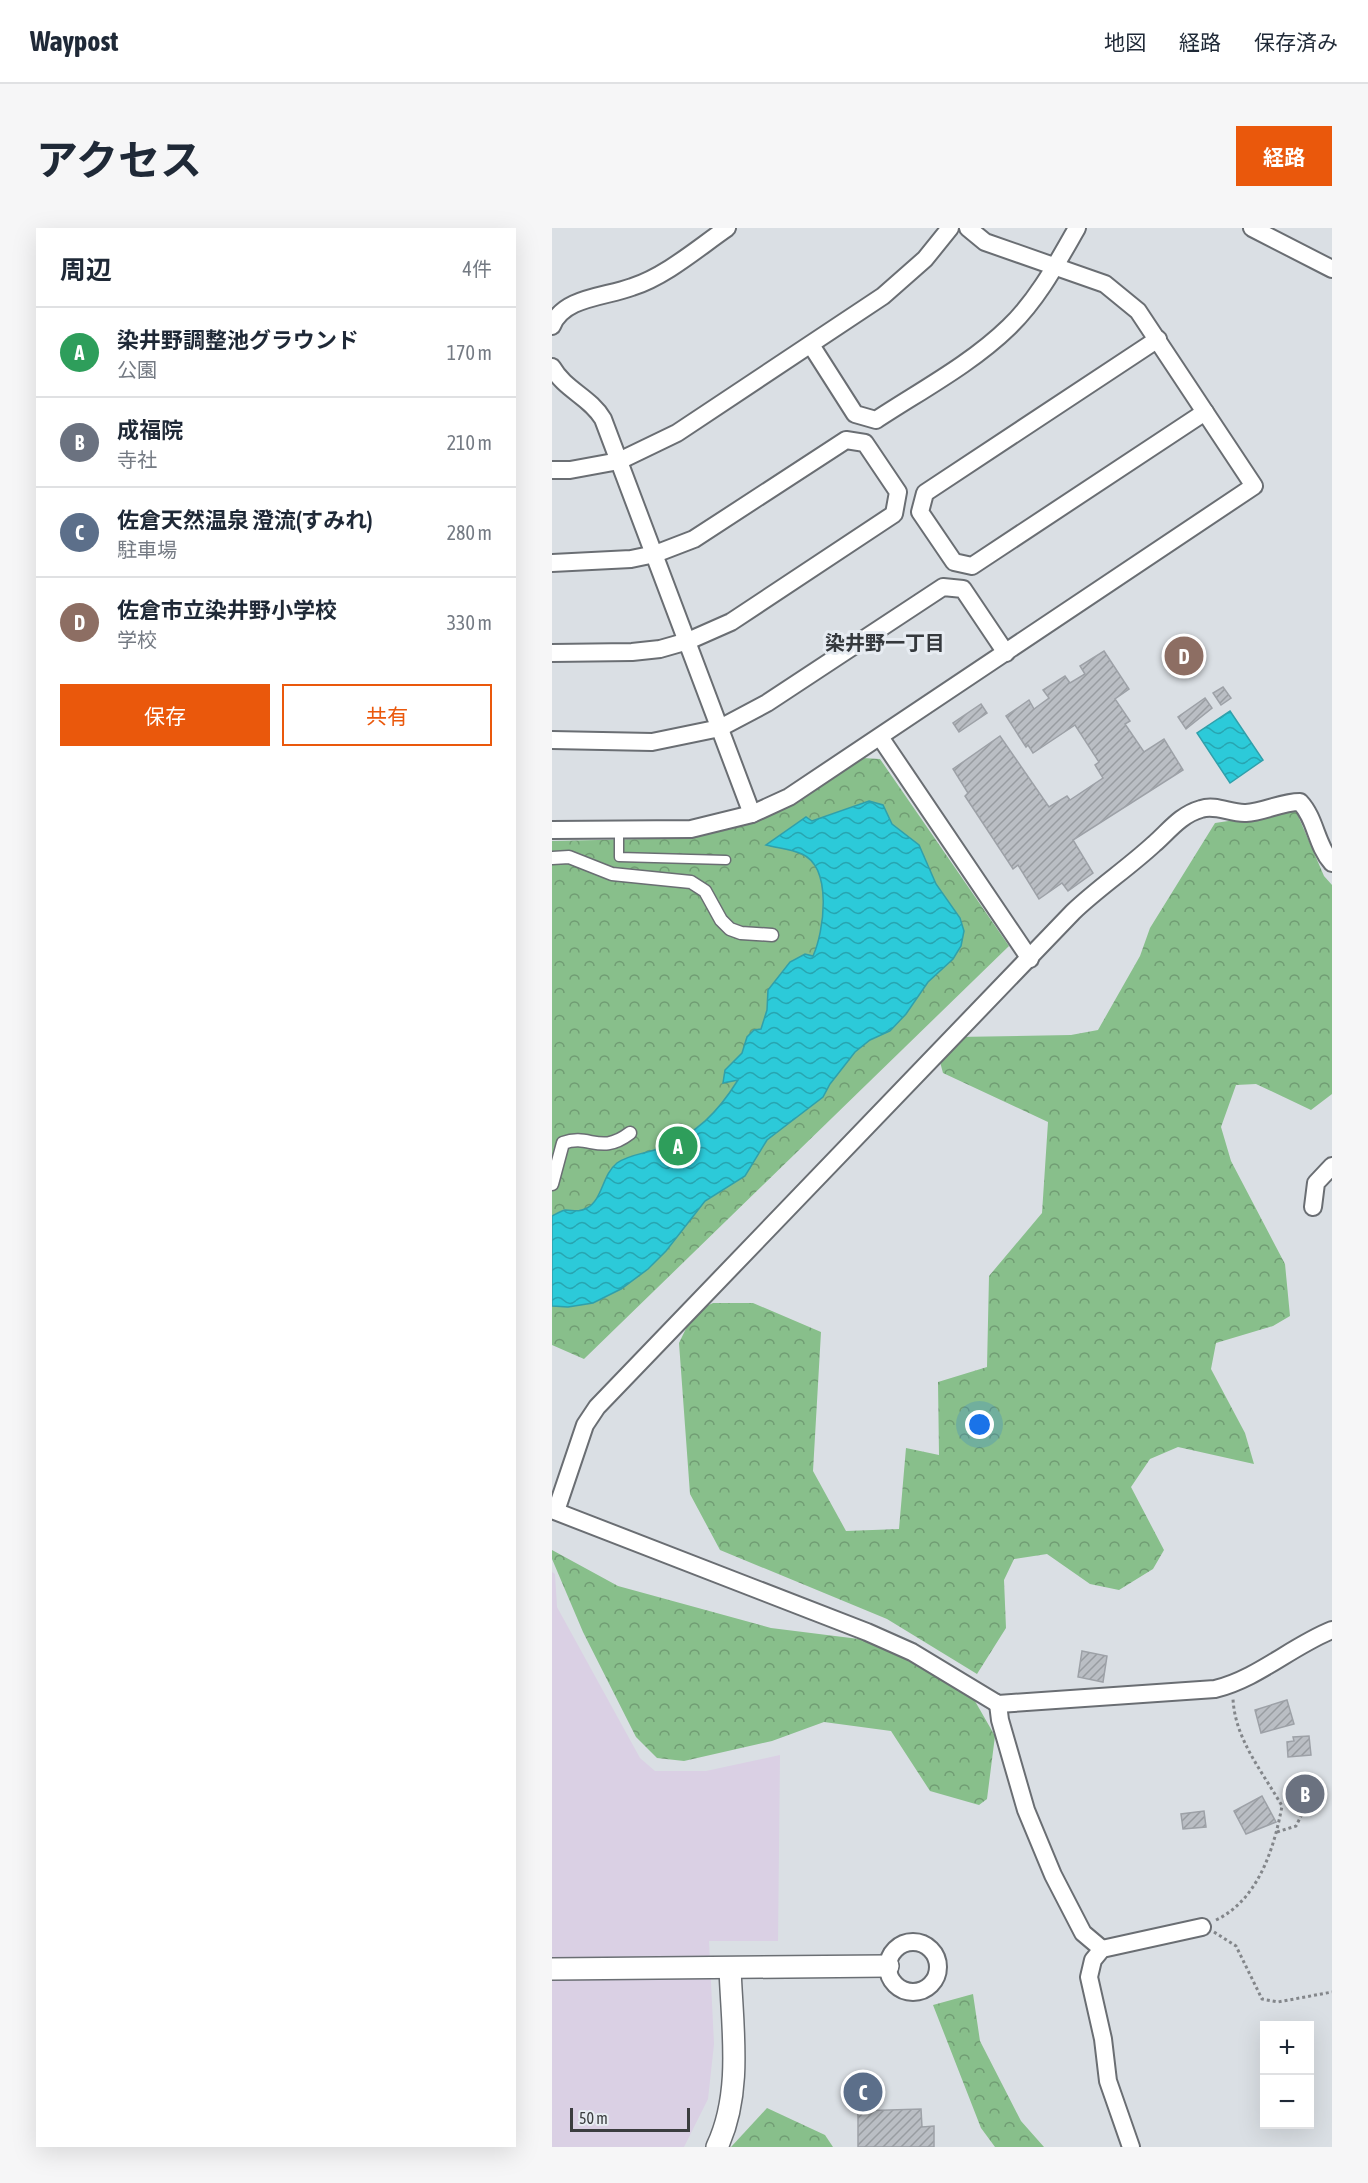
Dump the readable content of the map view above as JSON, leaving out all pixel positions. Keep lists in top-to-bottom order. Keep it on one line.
{"districts":["染井野一丁目"],"scale_bar":"50 m","page":{"header":"Waypost","nav":["地図","経路","保存済み"],"title":"アクセス","buttons":["経路",["保存","共有"]],"heading":["周辺","4件"],"list":[{"mark":"A","name":"染井野調整池グラウンド","note":"公園","value":"170 m"},{"mark":"B","name":"成福院","note":"寺社","value":"210 m"},{"mark":"C","name":"佐倉天然温泉 澄流(すみれ)","note":"駐車場","value":"280 m"},{"mark":"D","name":"佐倉市立染井野小学校","note":"学校","value":"330 m"}],"pins":["D","A","B","C"],"map_buttons":["+","−"],"scale":"50 m"}}
